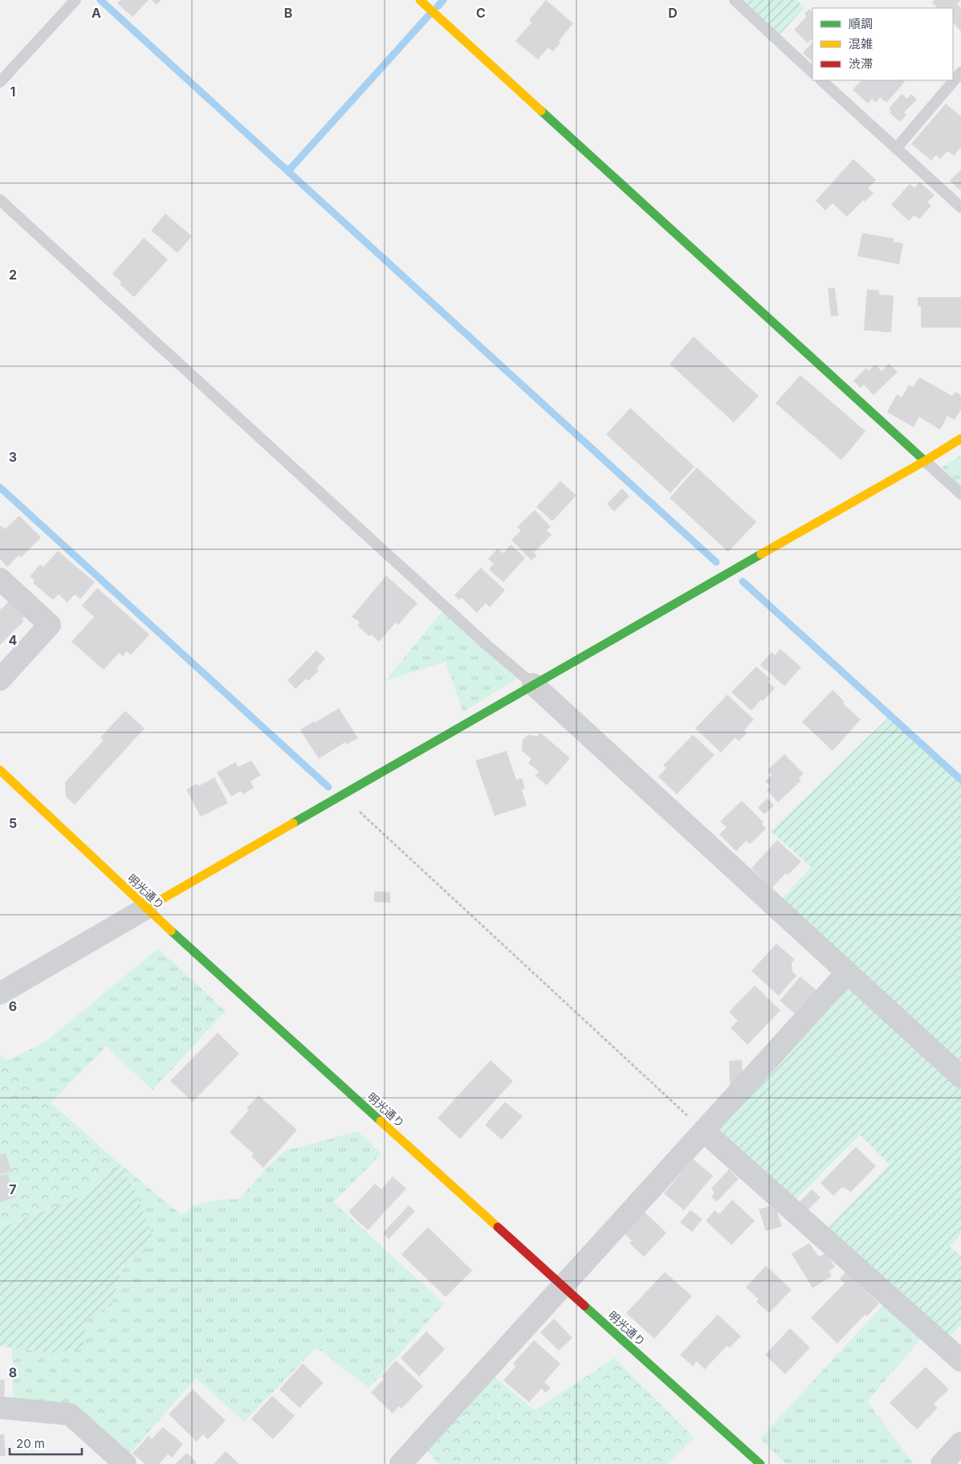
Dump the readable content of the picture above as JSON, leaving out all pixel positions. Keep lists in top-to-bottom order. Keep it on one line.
{"streets":{"street":["明光通り"]},"legend":["順調","混雑","渋滞"],"scale_bar":"20 m","grid":{"columns":["A","B","C","D"],"rows":["1","2","3","4","5","6","7","8"]}}
